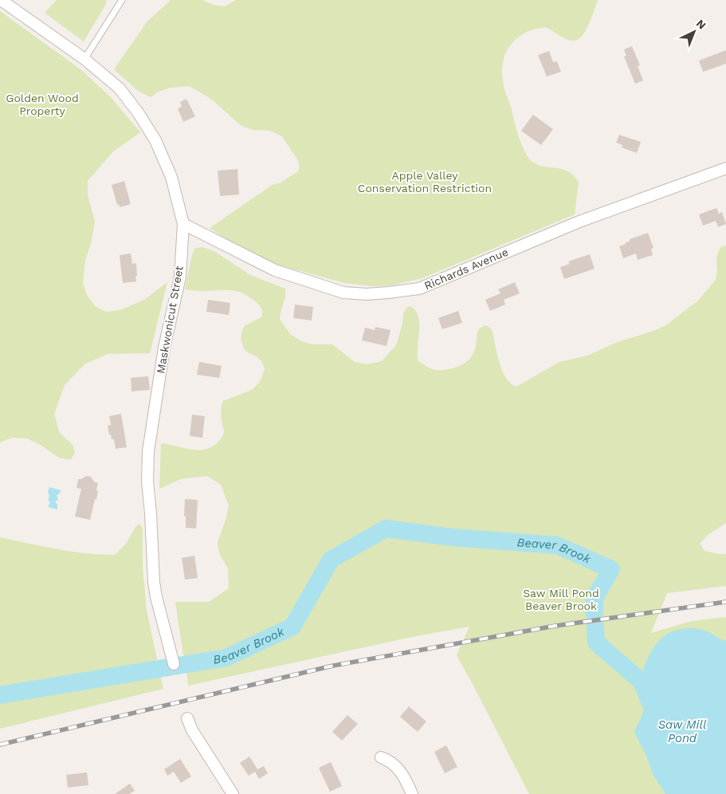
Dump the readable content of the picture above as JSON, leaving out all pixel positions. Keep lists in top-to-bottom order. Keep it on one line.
{"streets":{"street":["Richards Avenue","Maskwonicut Street"]},"crossings":[["Richards Avenue","Maskwonicut Street"]],"water":["Beaver Brook","Saw Mill Pond"],"parks":["Golden Wood Property","Apple Valley Conservation Restriction","Saw Mill Pond Beaver Brook"],"north":"top right"}
